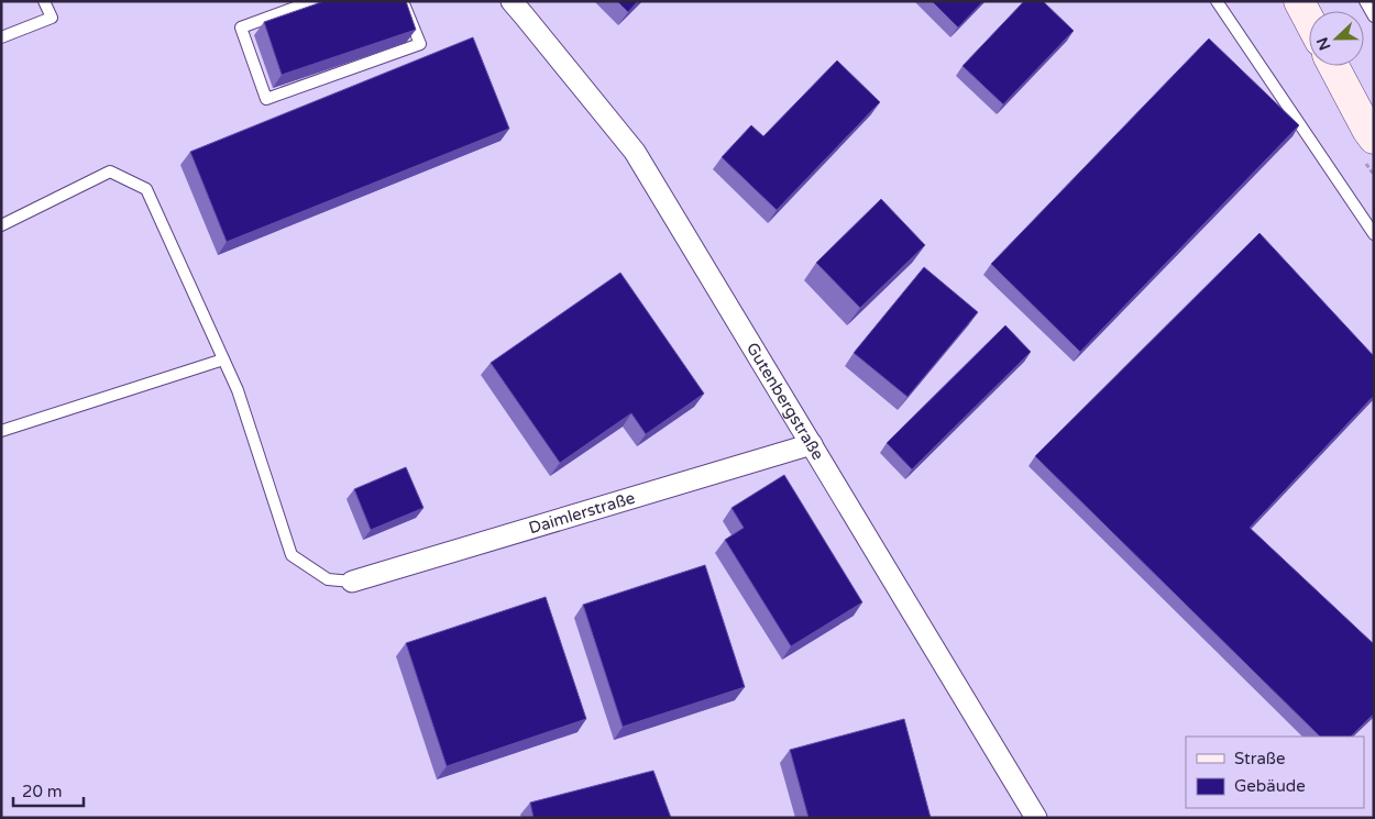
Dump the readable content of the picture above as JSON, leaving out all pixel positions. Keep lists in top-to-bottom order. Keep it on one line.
{"streets":{"street":["Gutenbergstraße","Daimlerstraße"]},"crossings":[["Gutenbergstraße","Daimlerstraße"]],"legend":["Straße","Gebäude"],"scale_bar":"20 m","north":"left"}
